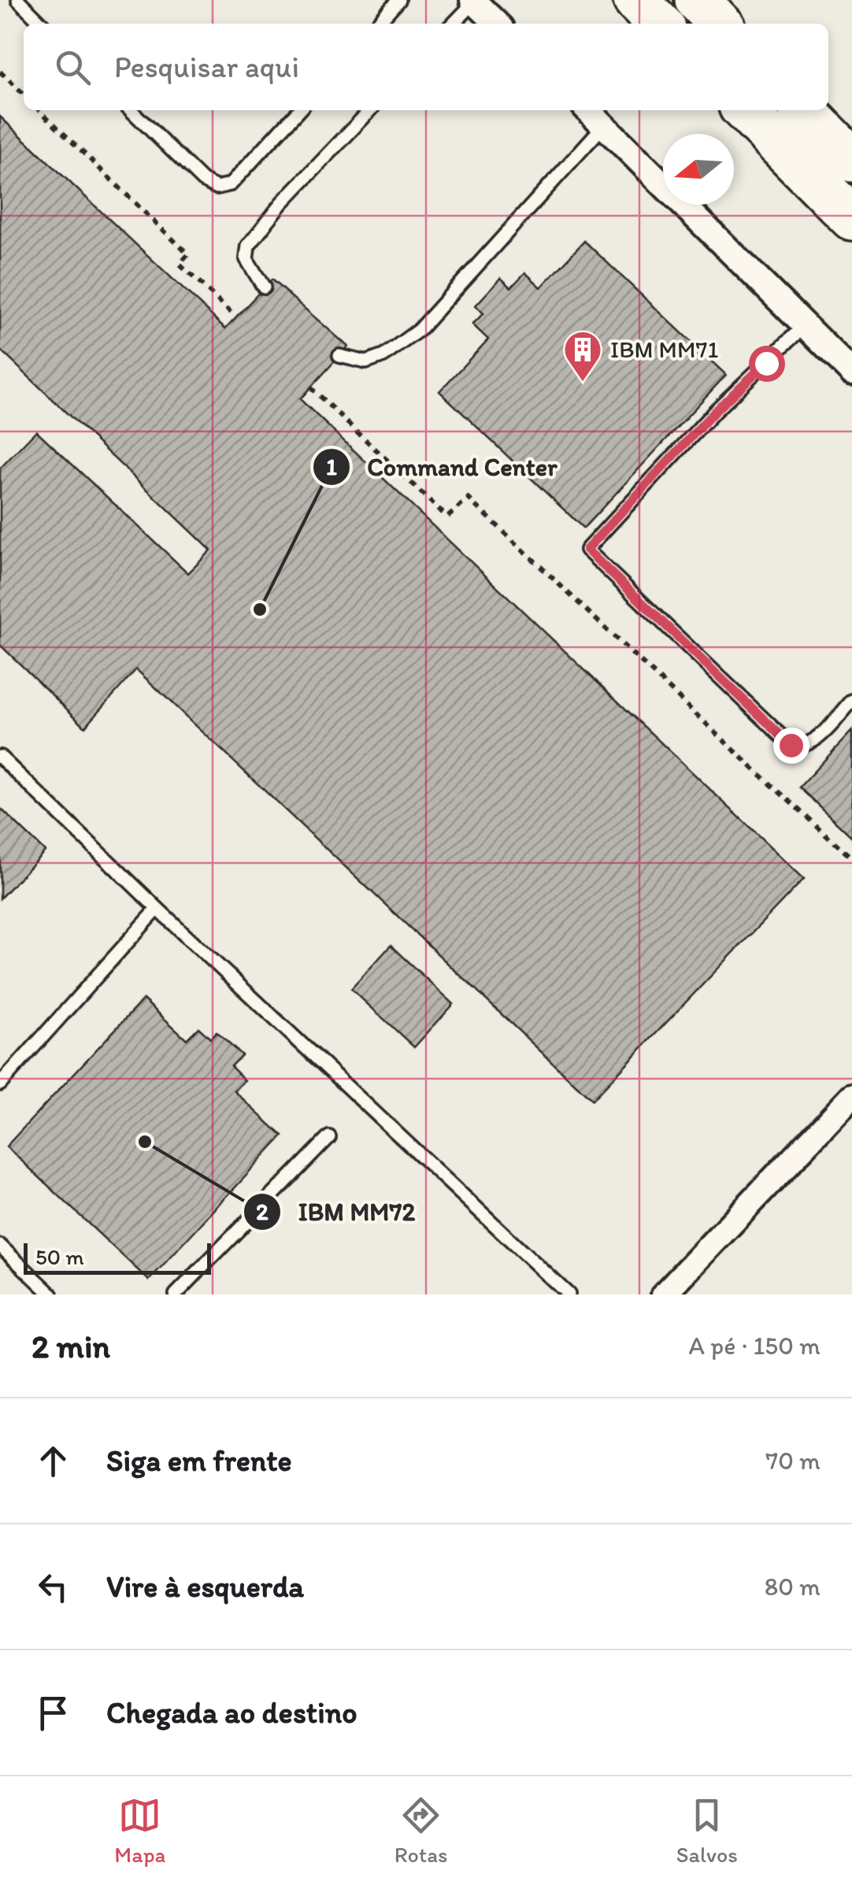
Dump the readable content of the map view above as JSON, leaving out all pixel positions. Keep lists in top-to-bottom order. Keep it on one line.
{"places":{"building":["IBM MM71"],"other":["Command Center","IBM MM72"]},"scale_bar":"50 m","north":"left","page":{"search":"Pesquisar aqui","scale":"50 m","heading":["2 min","A pé · 150 m"],"list":[["Siga em frente","70 m"],["Vire à esquerda","80 m"],"Chegada ao destino"],"nav":["Mapa","Rotas","Salvos"]}}
